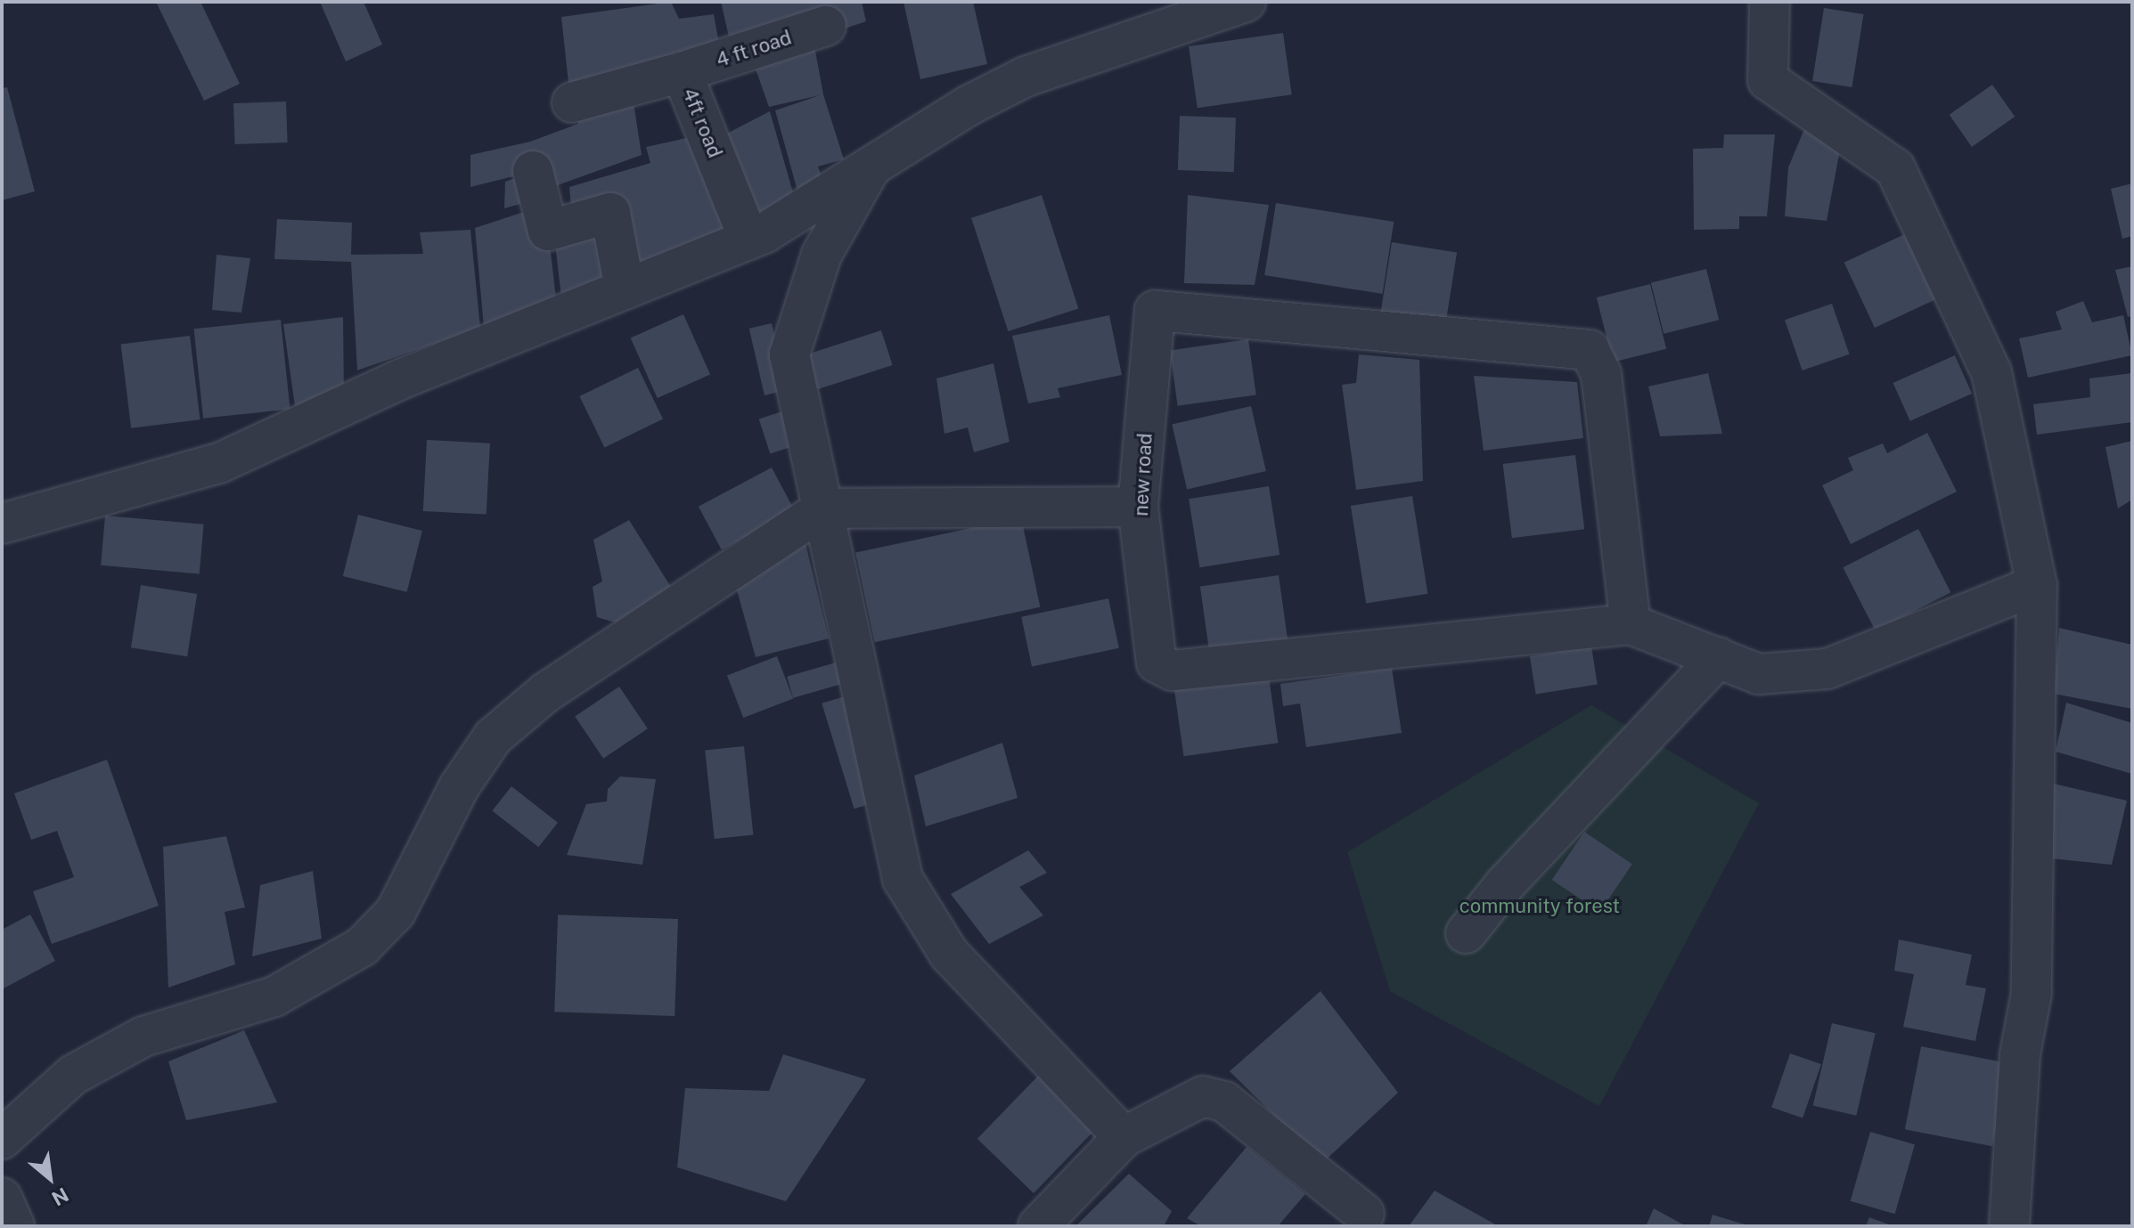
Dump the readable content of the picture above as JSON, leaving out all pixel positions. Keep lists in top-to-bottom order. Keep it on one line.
{"streets":{"street":["4 ft road","4ft road","new road"]},"crossings":[["4 ft road","4ft road"]],"parks":["community forest"],"north":"bottom right"}
